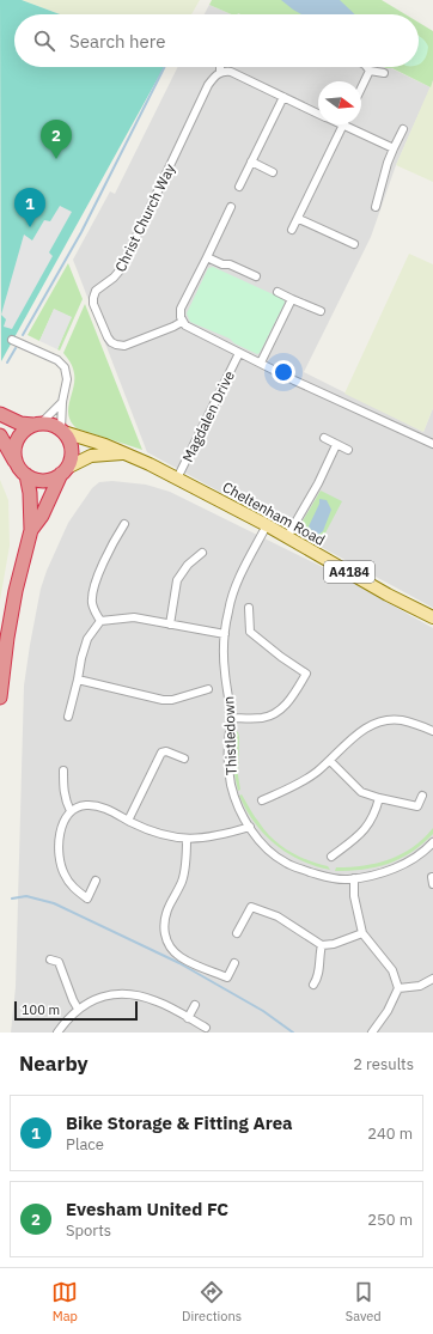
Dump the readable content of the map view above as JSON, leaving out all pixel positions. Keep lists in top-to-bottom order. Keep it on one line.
{"streets":{"main road":["Cheltenham Road","A4184"],"street":["Christ Church Way","Magdalen Drive","Thistledown"]},"crossings":[["Magdalen Drive","Cheltenham Road"],["Cheltenham Road","Thistledown"]],"scale_bar":"100 m","north":"right","page":{"search":"Search here","pins":["2","1"],"scale":"100 m","heading":["Nearby","2 results"],"list":[{"mark":"1","name":"Bike Storage & Fitting Area","note":"Place","value":"240 m"},{"mark":"2","name":"Evesham United FC","note":"Sports","value":"250 m"}],"nav":["Map","Directions","Saved"]}}
